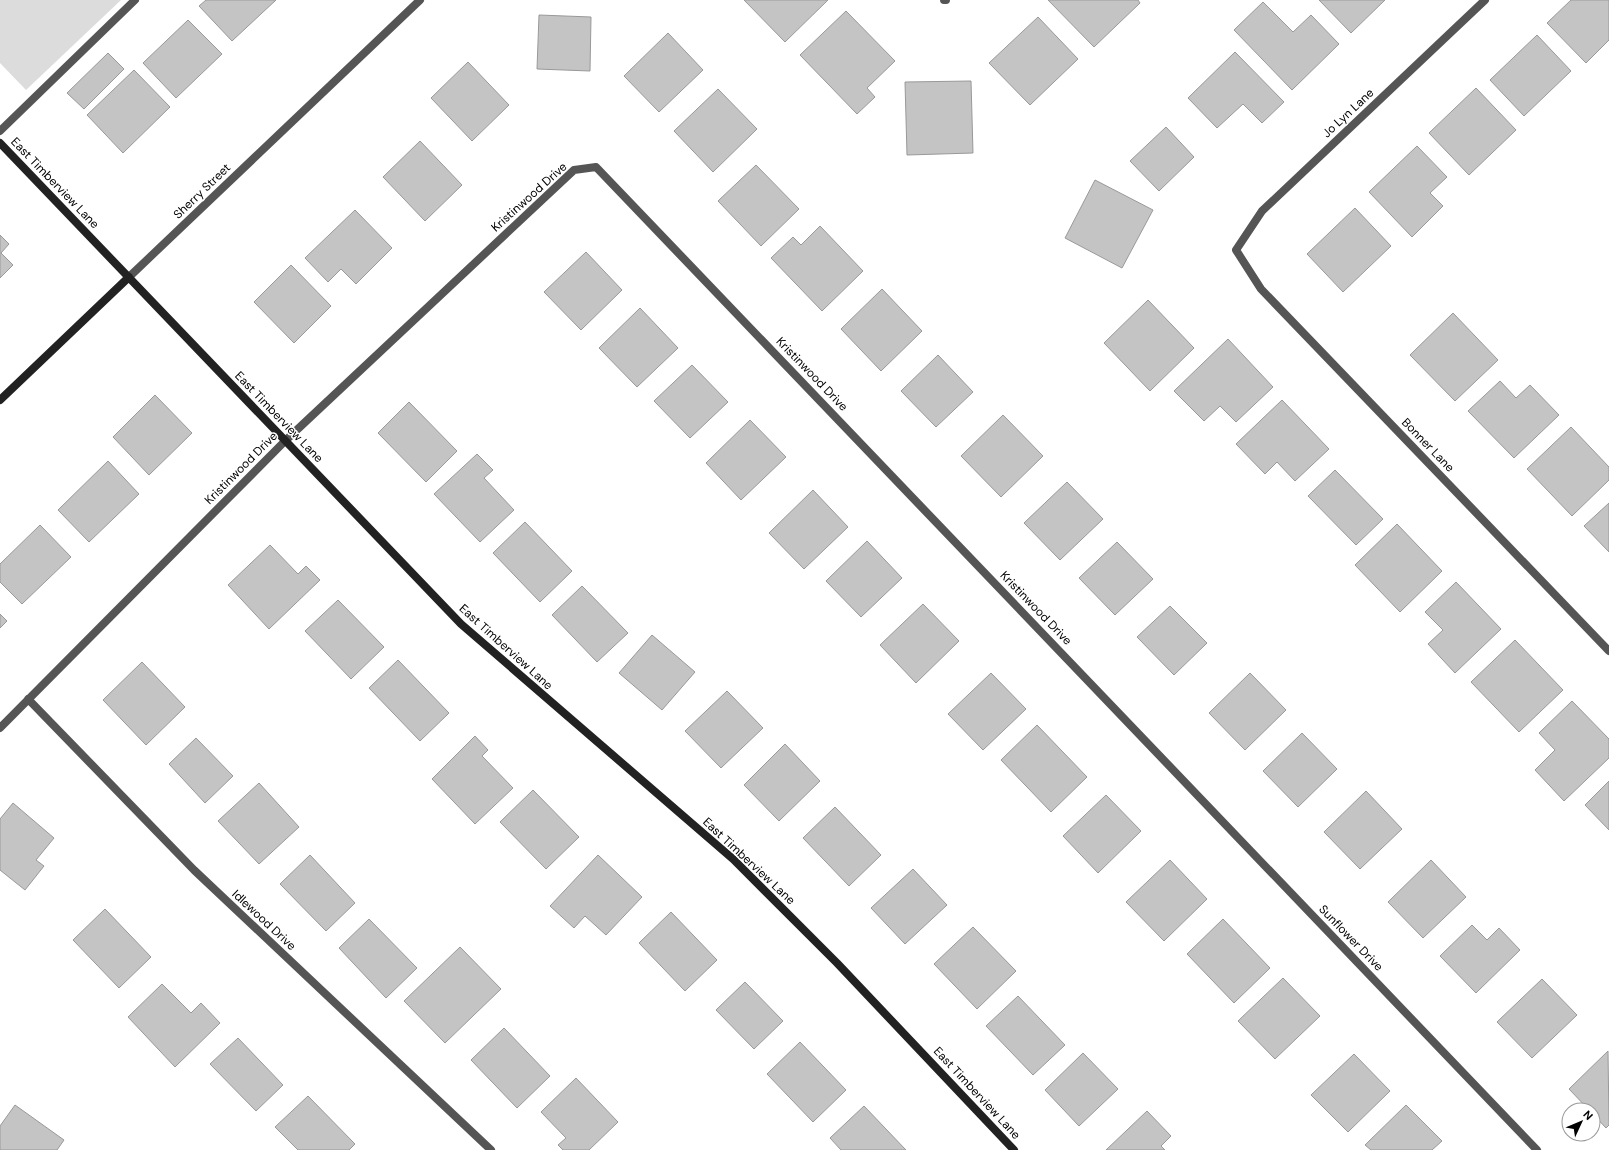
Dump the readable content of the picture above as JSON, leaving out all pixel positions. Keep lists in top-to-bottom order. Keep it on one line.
{"streets":{"street":["Jo Lyn Lane","East Timberview Lane","Sherry Street","Kristinwood Drive","Bonner Lane","Idlewood Drive","Sunflower Drive"]},"crossings":[["Jo Lyn Lane","Bonner Lane"],["East Timberview Lane","Sherry Street"],["East Timberview Lane","Kristinwood Drive"],["Kristinwood Drive","Idlewood Drive"],["Kristinwood Drive","Sunflower Drive"]],"north":"top right"}
